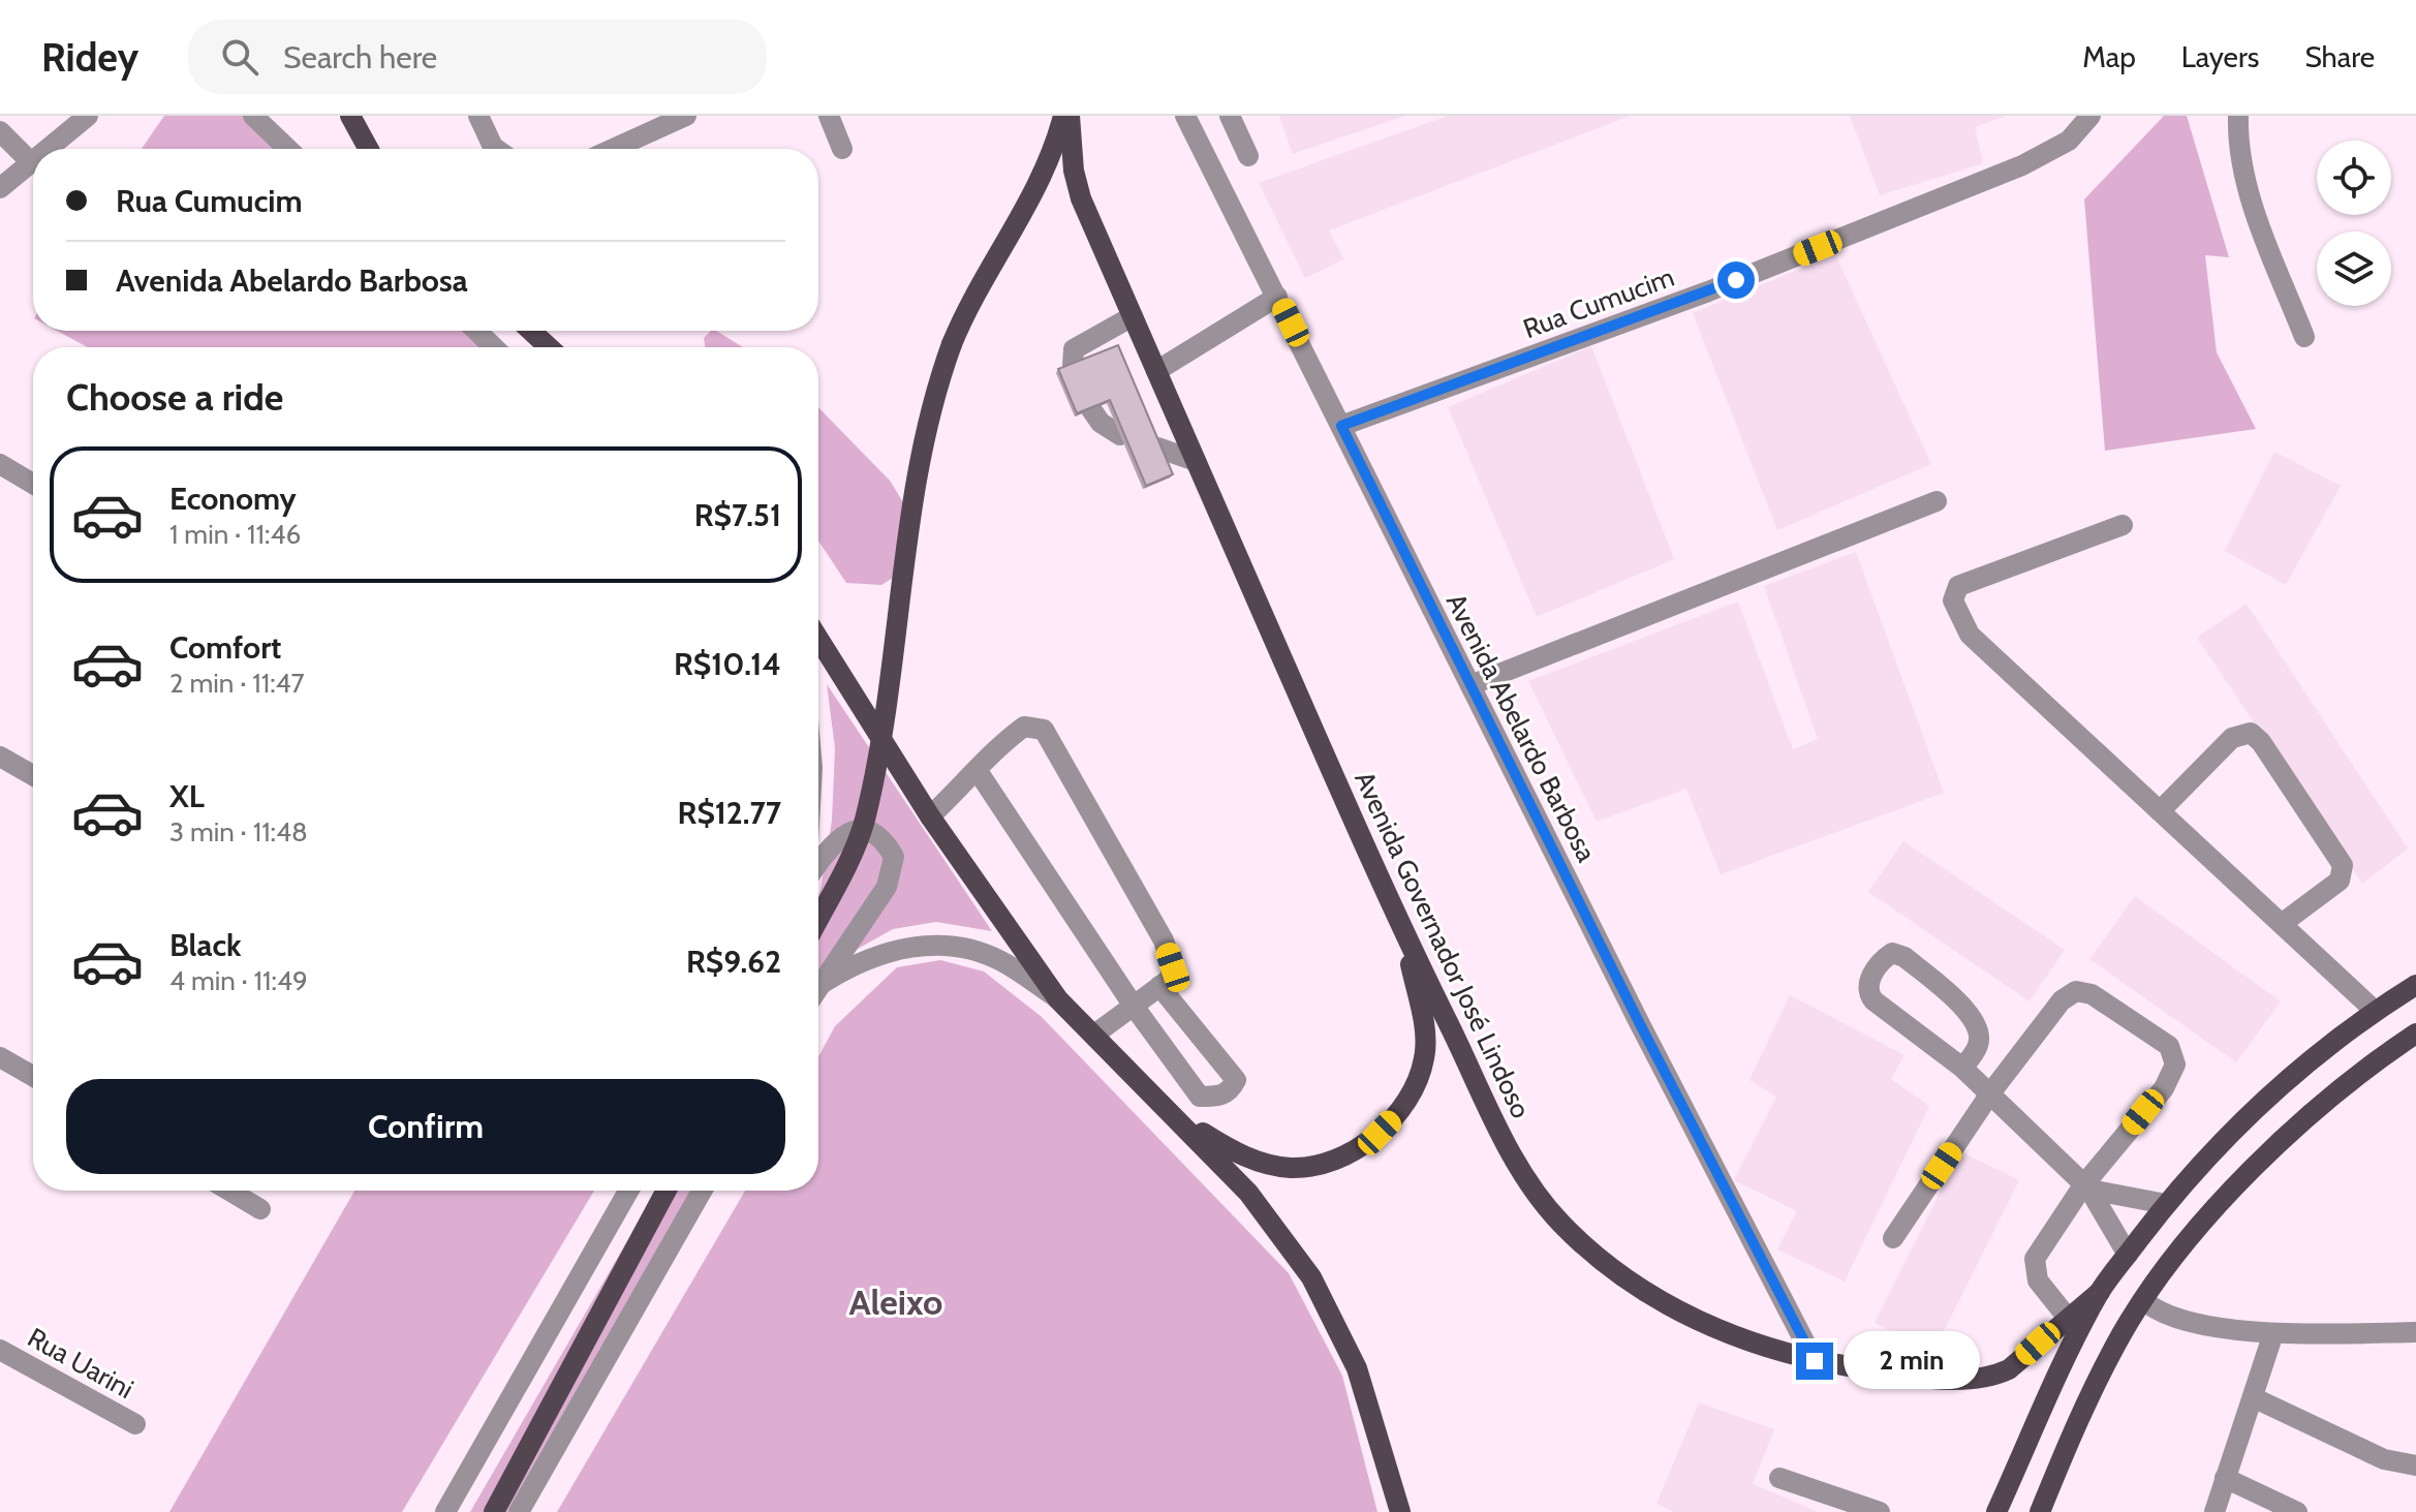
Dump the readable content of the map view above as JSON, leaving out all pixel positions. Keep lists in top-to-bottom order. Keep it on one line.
{"streets":{"main road":["Avenida Governador José Lindoso"],"street":["Rua Cumucim","Avenida Abelardo Barbosa","Rua Uarini"]},"crossings":[["Rua Cumucim","Avenida Abelardo Barbosa"],["Avenida Abelardo Barbosa","Avenida Governador José Lindoso"]],"districts":["Aleixo"],"page":{"header":"Ridey","search":"Search here","nav":["Map","Layers","Share"],"banner":["Rua Cumucim","Avenida Abelardo Barbosa"],"heading":"Choose a ride","list":[{"name":"Economy","note":"1 min · 11:46","value":"R$7.51"},{"name":"Comfort","note":"2 min · 11:47","value":"R$10.14"},{"name":"XL","note":"3 min · 11:48","value":"R$12.77"},{"name":"Black","note":"4 min · 11:49","value":"R$9.62"}],"buttons":"Confirm","bubble":"2 min"}}
